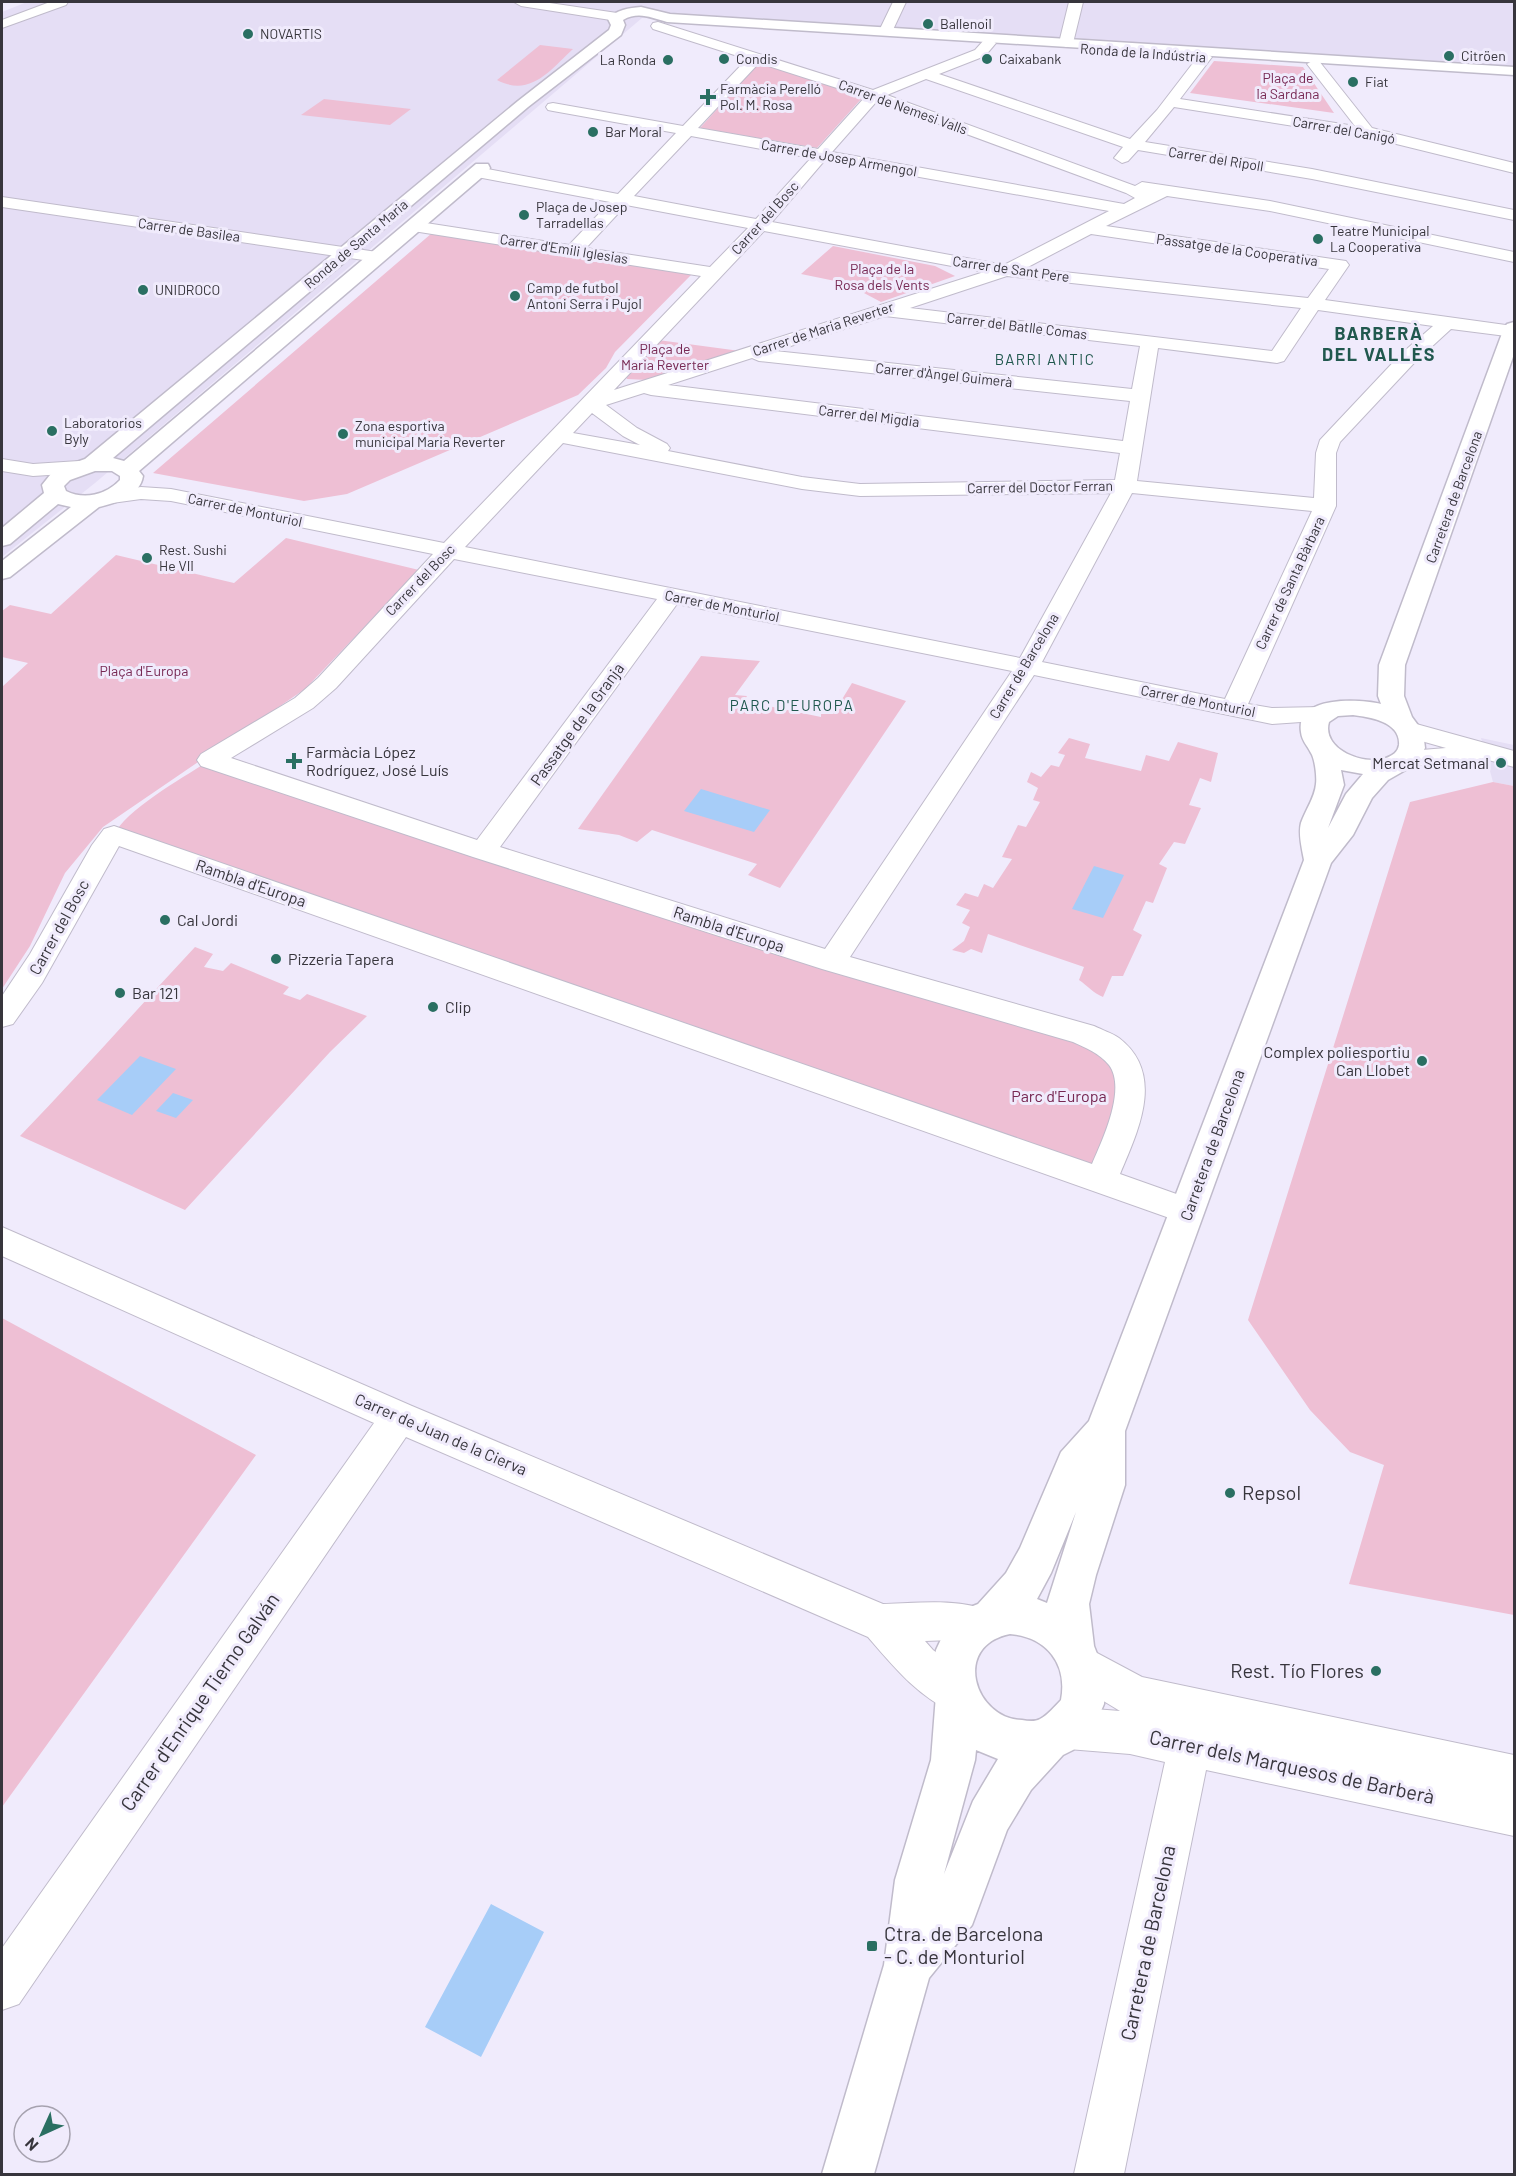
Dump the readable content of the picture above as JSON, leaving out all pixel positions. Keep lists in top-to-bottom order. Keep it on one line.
{"streets":{"street":["Ronda de la Indústria","Carrer de Nemesi Valls","Carrer del Canigó","Carrer de Josep Armengol","Carrer del Ripoll","Carrer del Bosc","Carrer de Basilea","Ronda de Santa Maria","Carrer d'Emili Iglesias","Passatge de la Cooperativa","Carrer de Sant Pere","Carrer del Batlle Comas","Carrer de Maria Reverter","Carrer d'Àngel Guimerà","Carrer del Migdia","Carrer del Doctor Ferran","Carretera de Barcelona","Carrer de Monturiol","Carrer de Santa Bàrbara","Carrer de Barcelona","Passatge de la Granja","Rambla d'Europa","Carrer de Juan de la Cierva","Carrer d'Enrique Tierno Galván","Carrer dels Marquesos de Barberà"]},"crossings":[["Ronda de la Indústria","Carrer de Nemesi Valls"],["Ronda de la Indústria","Carrer del Bosc"],["Ronda de la Indústria","Ronda de Santa Maria"],["Carrer de Nemesi Valls","Carrer del Bosc"],["Carrer de Nemesi Valls","Ronda de Santa Maria"],["Carrer de Nemesi Valls","Carrer de Maria Reverter"],["Carrer de Josep Armengol","Carrer del Bosc"],["Carrer de Josep Armengol","Carrer de Maria Reverter"],["Carrer del Ripoll","Carrer del Bosc"],["Carrer del Bosc","Carrer d'Emili Iglesias"],["Carrer del Bosc","Carrer de Sant Pere"],["Carrer del Bosc","Carrer del Migdia"],["Carrer del Bosc","Carrer del Doctor Ferran"],["Carrer del Bosc","Carrer de Monturiol"],["Carrer del Bosc","Rambla d'Europa"],["Carrer de Basilea","Ronda de Santa Maria"],["Ronda de Santa Maria","Carrer d'Emili Iglesias"],["Ronda de Santa Maria","Carrer de Sant Pere"],["Ronda de Santa Maria","Carrer de Monturiol"],["Passatge de la Cooperativa","Carrer de Sant Pere"],["Passatge de la Cooperativa","Carrer del Batlle Comas"],["Passatge de la Cooperativa","Carrer de Maria Reverter"],["Carrer de Sant Pere","Carrer del Batlle Comas"],["Carrer de Sant Pere","Carrer de Maria Reverter"],["Carrer de Sant Pere","Carretera de Barcelona"],["Carrer de Sant Pere","Carrer de Santa Bàrbara"],["Carrer del Batlle Comas","Carrer de Maria Reverter"],["Carrer del Batlle Comas","Carrer de Barcelona"],["Carrer de Maria Reverter","Carrer d'Àngel Guimerà"],["Carrer de Maria Reverter","Carrer del Migdia"],["Carrer d'Àngel Guimerà","Carrer de Barcelona"],["Carrer del Migdia","Carrer del Doctor Ferran"],["Carrer del Migdia","Carrer de Barcelona"],["Carrer del Doctor Ferran","Carrer de Santa Bàrbara"],["Carrer del Doctor Ferran","Carrer de Barcelona"],["Carretera de Barcelona","Rambla d'Europa"],["Carretera de Barcelona","Carrer de Juan de la Cierva"],["Carretera de Barcelona","Carrer dels Marquesos de Barberà"],["Carrer de Monturiol","Carrer de Santa Bàrbara"],["Carrer de Monturiol","Carrer de Barcelona"],["Carrer de Monturiol","Passatge de la Granja"],["Carrer de Barcelona","Rambla d'Europa"],["Passatge de la Granja","Rambla d'Europa"],["Carrer de Juan de la Cierva","Carrer d'Enrique Tierno Galván"],["Carrer de Juan de la Cierva","Carrer dels Marquesos de Barberà"]],"districts":["BARBERÀ DEL VALLÈS","BARRI ANTIC","PARC D'EUROPA"],"parks":["Plaça de la Sardana","Plaça de la Rosa dels Vents","Plaça de Maria Reverter","Plaça d'Europa","Parc d'Europa"],"places":{"other":["Ballenoil","NOVARTIS","Citröen","Condis","Caixabank","La Ronda","Fiat","Bar Moral","Plaça de Josep Tarradellas","Teatre Municipal La Cooperativa","UNIDROCO","Camp de futbol Antoni Serra i Pujol","Laboratorios Byly","Zona esportiva municipal Maria Reverter","Rest. Sushi He VII","Mercat Setmanal","Cal Jordi","Pizzeria Tapera","Bar 121","Clip","Complex poliesportiu Can Llobet","Repsol","Rest. Tío Flores"],"health":["Farmàcia Perelló Pol. M. Rosa","Farmàcia López Rodríguez, José Luís"],"transit":["Ctra. de Barcelona - C. de Monturiol"]},"north":"bottom left"}
